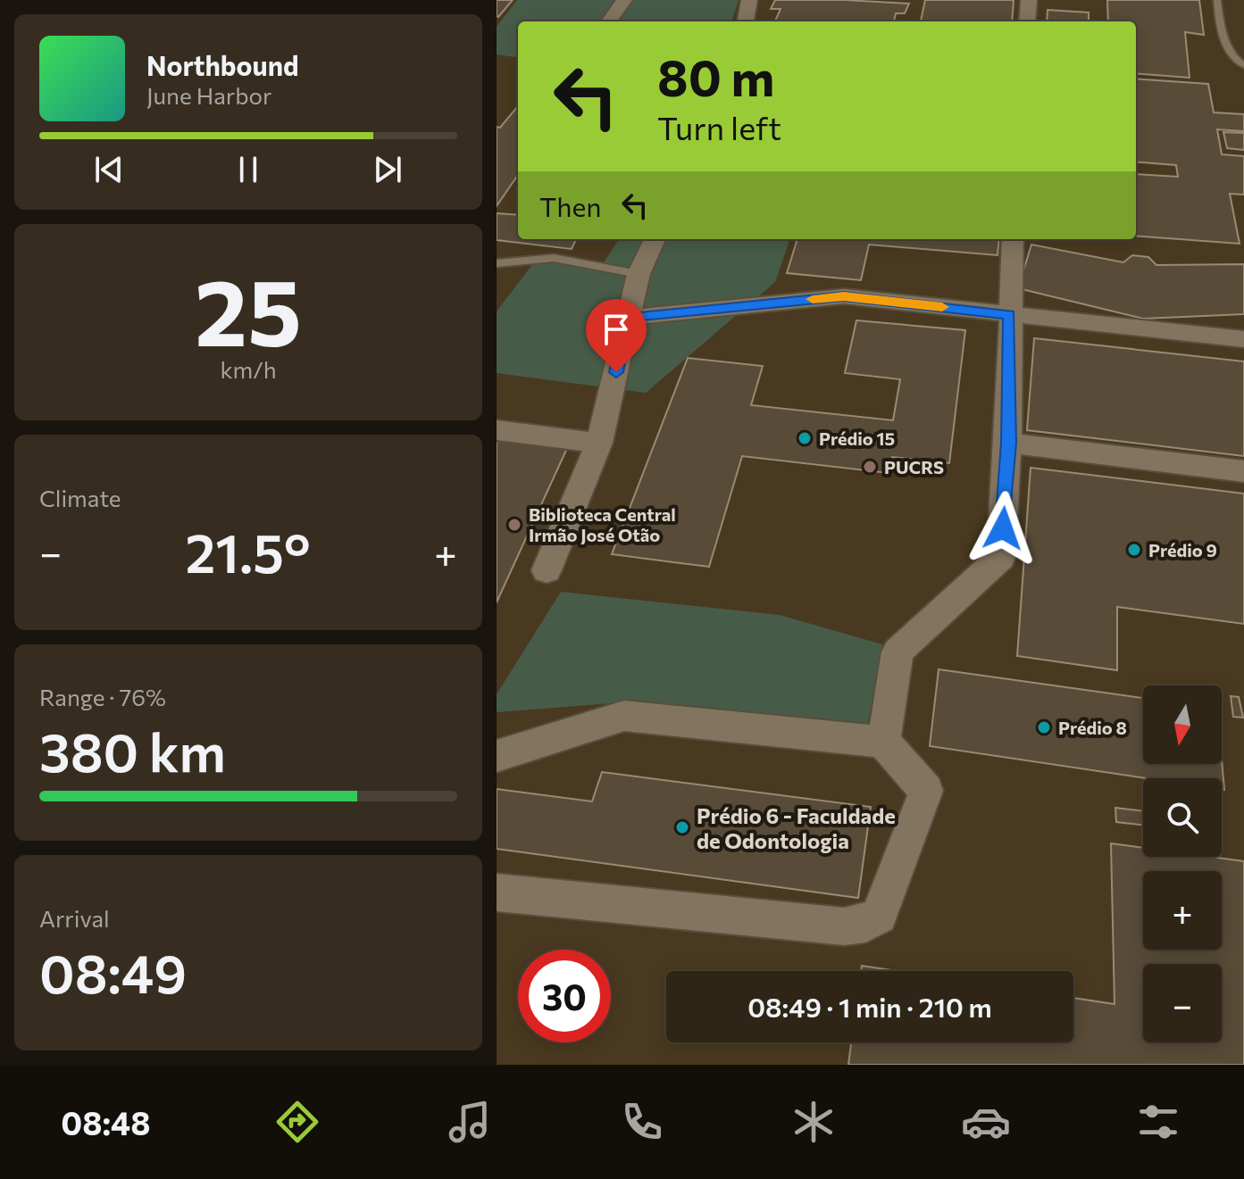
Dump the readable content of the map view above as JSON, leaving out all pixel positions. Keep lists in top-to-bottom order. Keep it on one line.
{"places":["Prédio 15","PUCRS","Biblioteca Central Irmão José Otão","Prédio 9","Prédio 8","Prédio 6 - Faculdade de Odontologia"],"north":"bottom","page":{"turn":["80 m","Turn left"],"song":["Northbound","June Harbor"],"then":"Then","tile":[["25","km/h"],"Climate",["Range · 76%","380 km"],["Arrival","08:49"]],"heat":["−","21.5°","+"],"map_buttons":["+","−"],"limit":"30","trip":"08:49 · 1 min · 210 m","tabs":"08:48"}}
